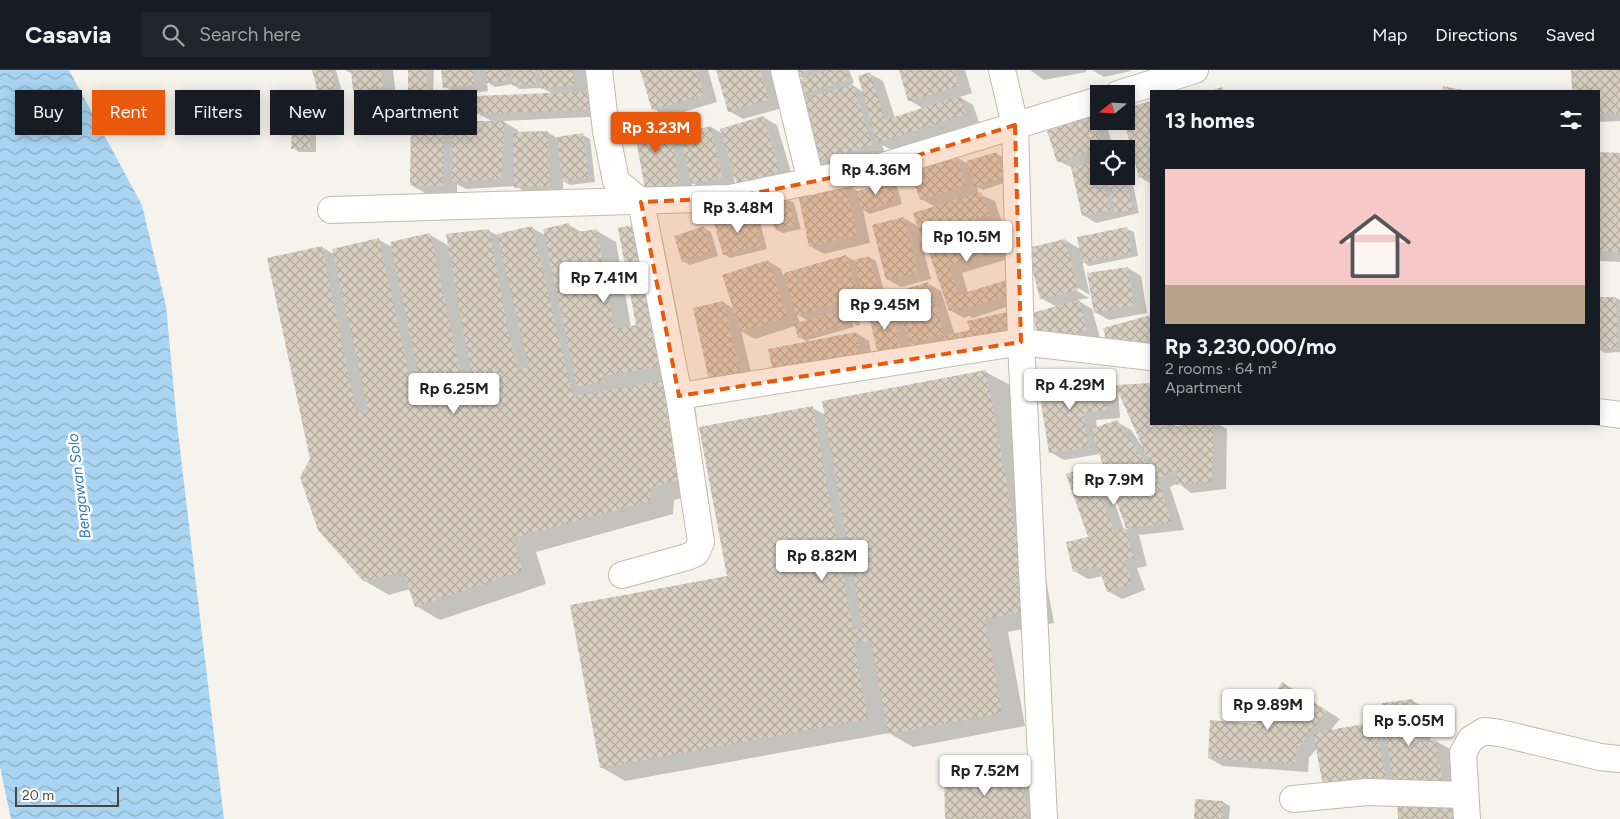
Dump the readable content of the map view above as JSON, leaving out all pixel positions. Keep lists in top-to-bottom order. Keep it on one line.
{"water":["Bengawan Solo"],"scale_bar":"20 m","north":"left","page":{"header":"Casavia","search":"Search here","nav":["Map","Directions","Saved"],"chip":["Buy","Rent","Filters","New","Apartment"],"heading":"13 homes","price":["Rp 3.23M","Rp 4.36M","Rp 3.48M","Rp 10.5M","Rp 7.41M","Rp 9.45M","Rp 4.29M","Rp 6.25M","Rp 7.9M","Rp 8.82M","Rp 9.89M","Rp 5.05M","Rp 7.52M"],"list":[{"name":"Rp 3,230,000/mo","note":"2 rooms · 64 m² · Apartment"}],"scale":"20 m"}}
